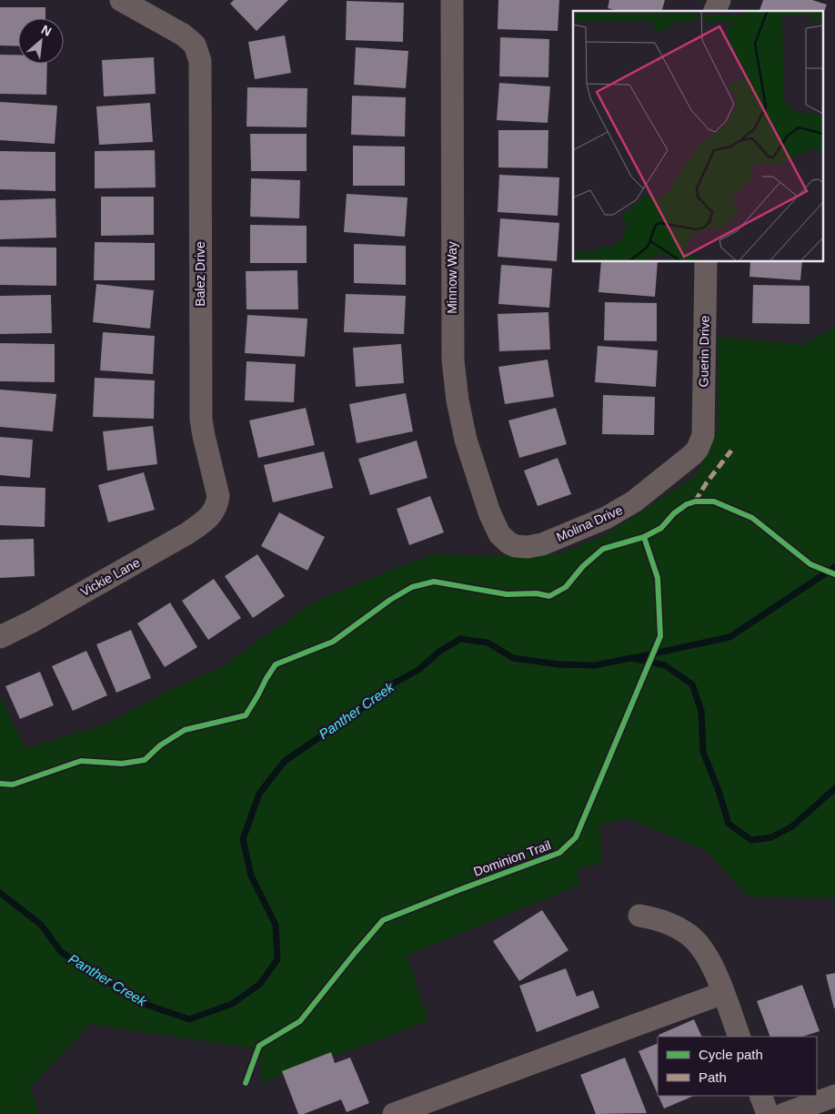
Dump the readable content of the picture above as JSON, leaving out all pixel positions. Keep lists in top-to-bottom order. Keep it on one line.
{"streets":{"street":["Balez Drive","Minnow Way","Guerin Drive","Molina Drive","Vickie Lane"],"cycle path":["Dominion Trail"]},"crossings":[["Balez Drive","Vickie Lane"],["Minnow Way","Molina Drive"],["Guerin Drive","Molina Drive"]],"water":["Panther Creek"],"legend":["Cycle path","Path"],"north":"top right"}
